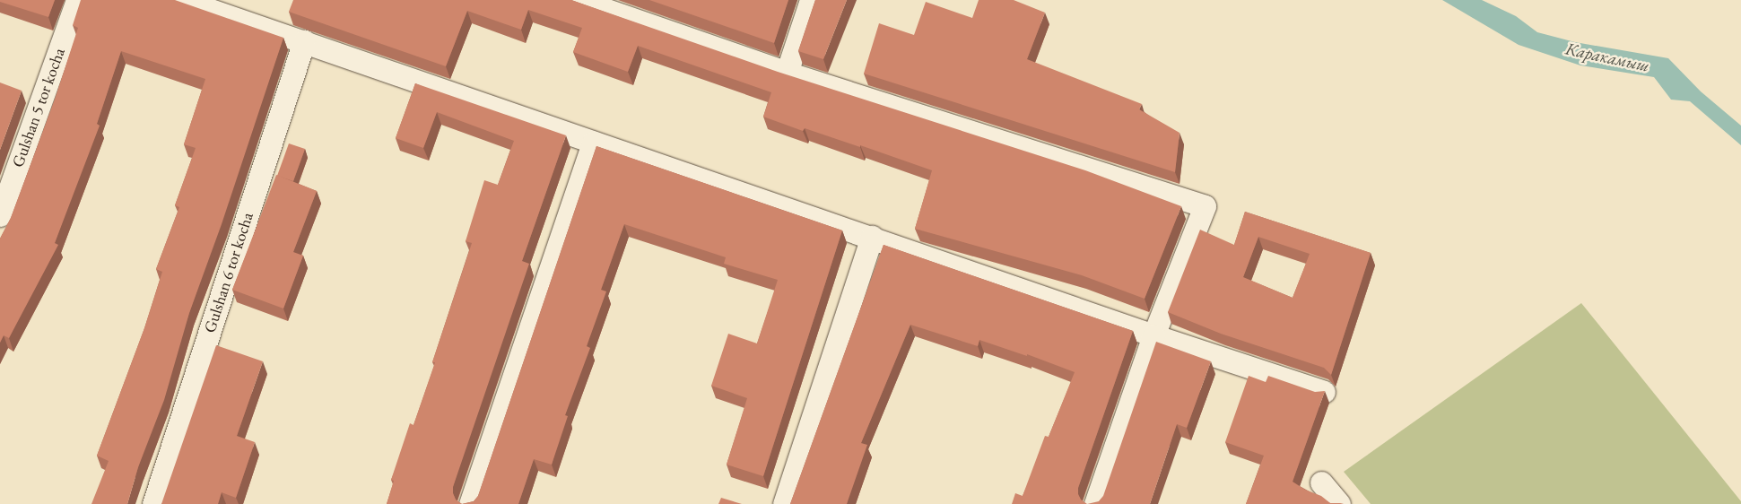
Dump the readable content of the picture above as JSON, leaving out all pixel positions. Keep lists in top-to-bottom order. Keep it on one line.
{"streets":{"street":["Gulshan 5 tor kocha","Gulshan 6 tor kocha"]},"water":["Каракамыш"]}
